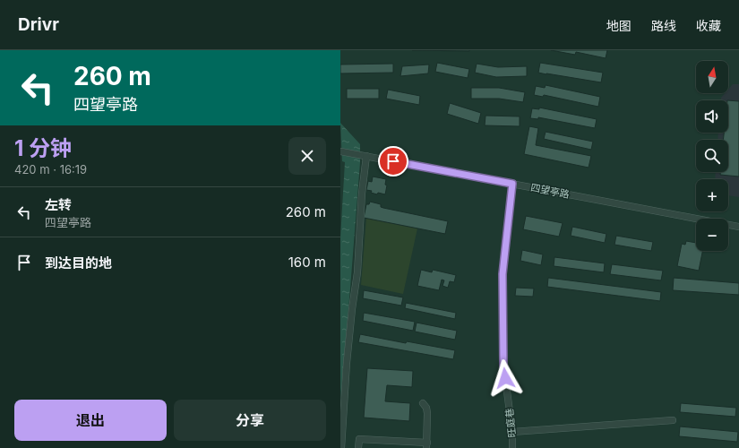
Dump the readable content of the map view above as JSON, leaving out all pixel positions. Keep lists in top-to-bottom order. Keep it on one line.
{"streets":{"street":["四望亭路","旺庭巷"]},"crossings":[["四望亭路","旺庭巷"]],"north":"top","page":{"header":"Drivr","nav":["地图","路线","收藏"],"turn":["260 m","四望亭路"],"map_buttons":["+","−"],"heading":["1 分钟","420 m · 16:19"],"list":[{"name":"左转","note":"四望亭路","value":"260 m"},{"name":"到达目的地","value":"160 m"}],"buttons":["退出","分享"]}}
